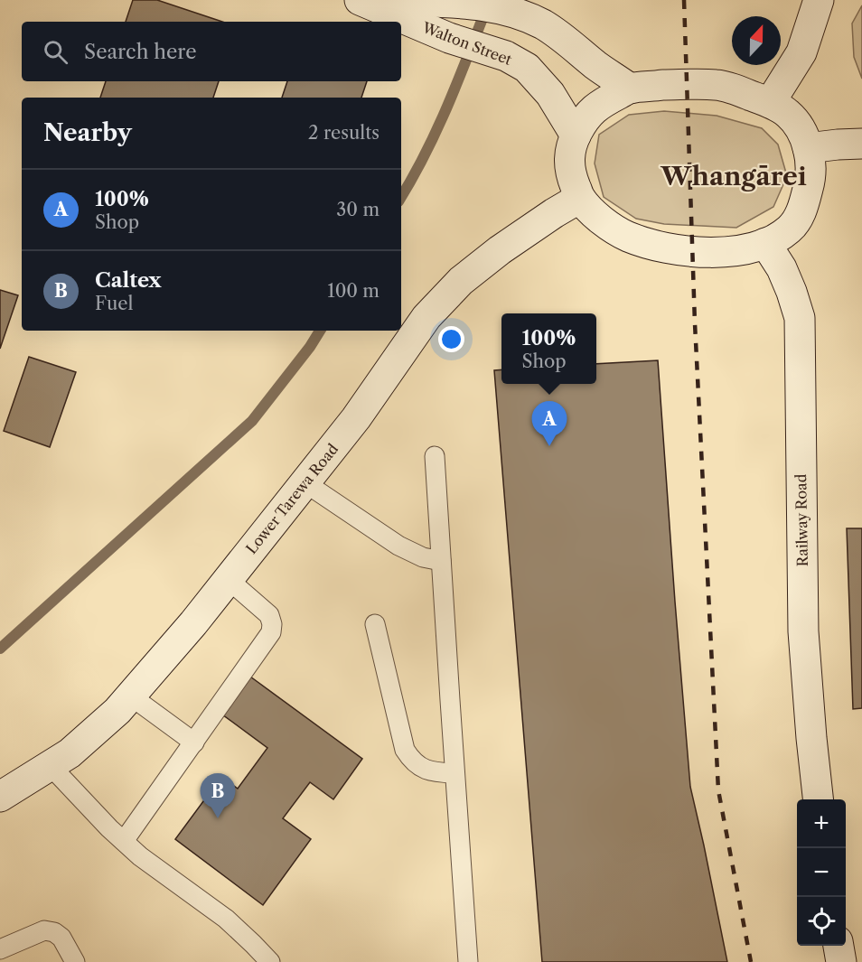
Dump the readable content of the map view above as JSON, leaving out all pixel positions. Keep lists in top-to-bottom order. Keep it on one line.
{"streets":{"main road":["Walton Street","Lower Tarewa Road","Railway Road"]},"districts":["Whangārei"],"north":"top","page":{"search":"Search here","heading":["Nearby","2 results"],"list":[{"mark":"A","name":"100%","note":"Shop","value":"30 m"},{"mark":"B","name":"Caltex","note":"Fuel","value":"100 m"}],"popup":["100%","Shop"],"pins":["A","B"],"map_buttons":["+","−"]}}
